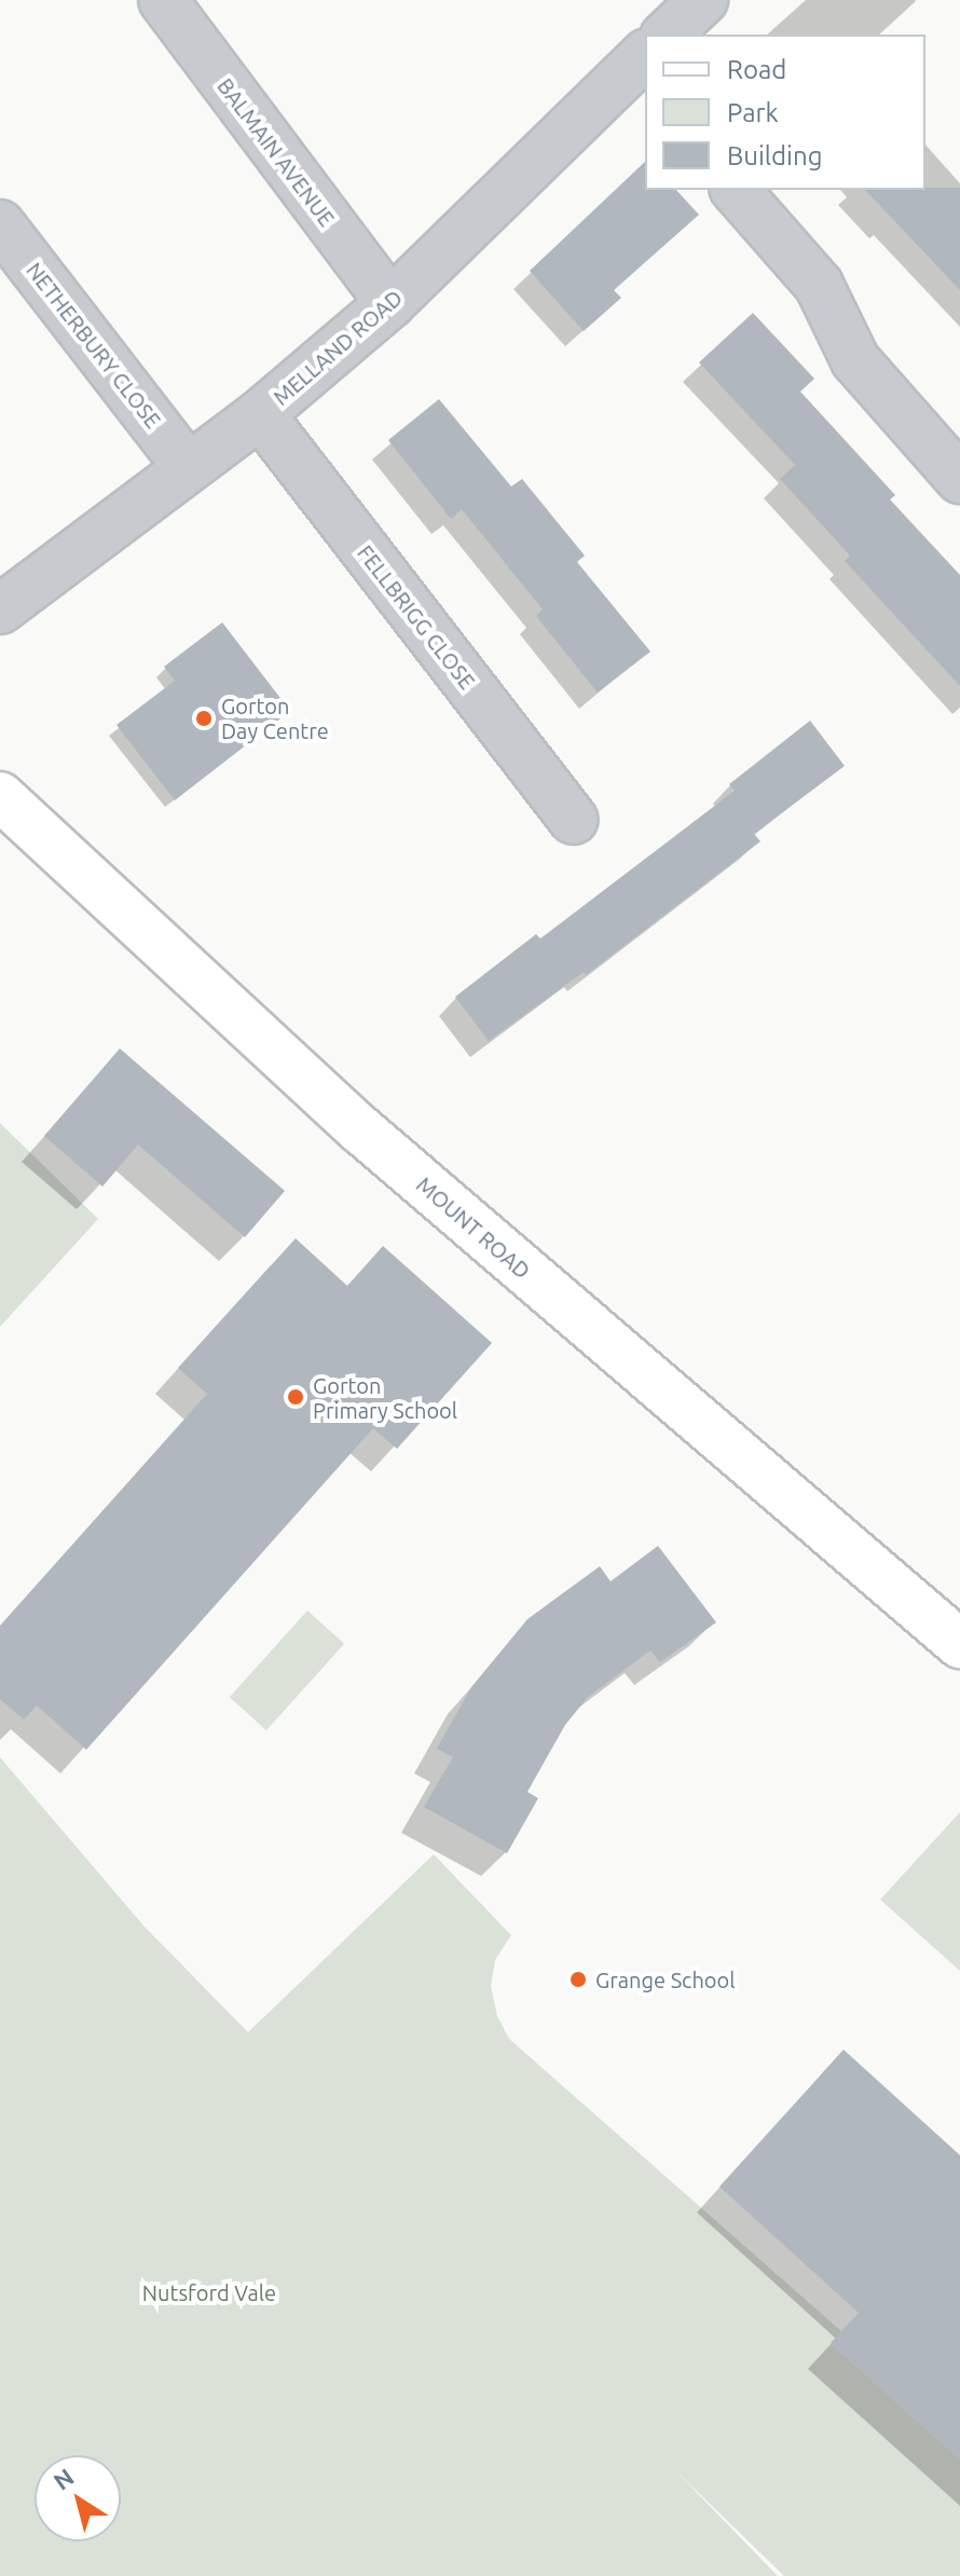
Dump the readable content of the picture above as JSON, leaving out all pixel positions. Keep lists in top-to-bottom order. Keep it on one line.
{"streets":{"main road":["MOUNT ROAD"],"street":["BALMAIN AVENUE","NETHERBURY CLOSE","MELLAND ROAD","FELLBRIGG CLOSE"]},"crossings":[["BALMAIN AVENUE","MELLAND ROAD"],["NETHERBURY CLOSE","MELLAND ROAD"],["MELLAND ROAD","FELLBRIGG CLOSE"]],"parks":["Nutsford Vale"],"places":["Gorton Day Centre","Gorton Primary School","Grange School"],"legend":["Road","Park","Building"],"north":"top left"}
